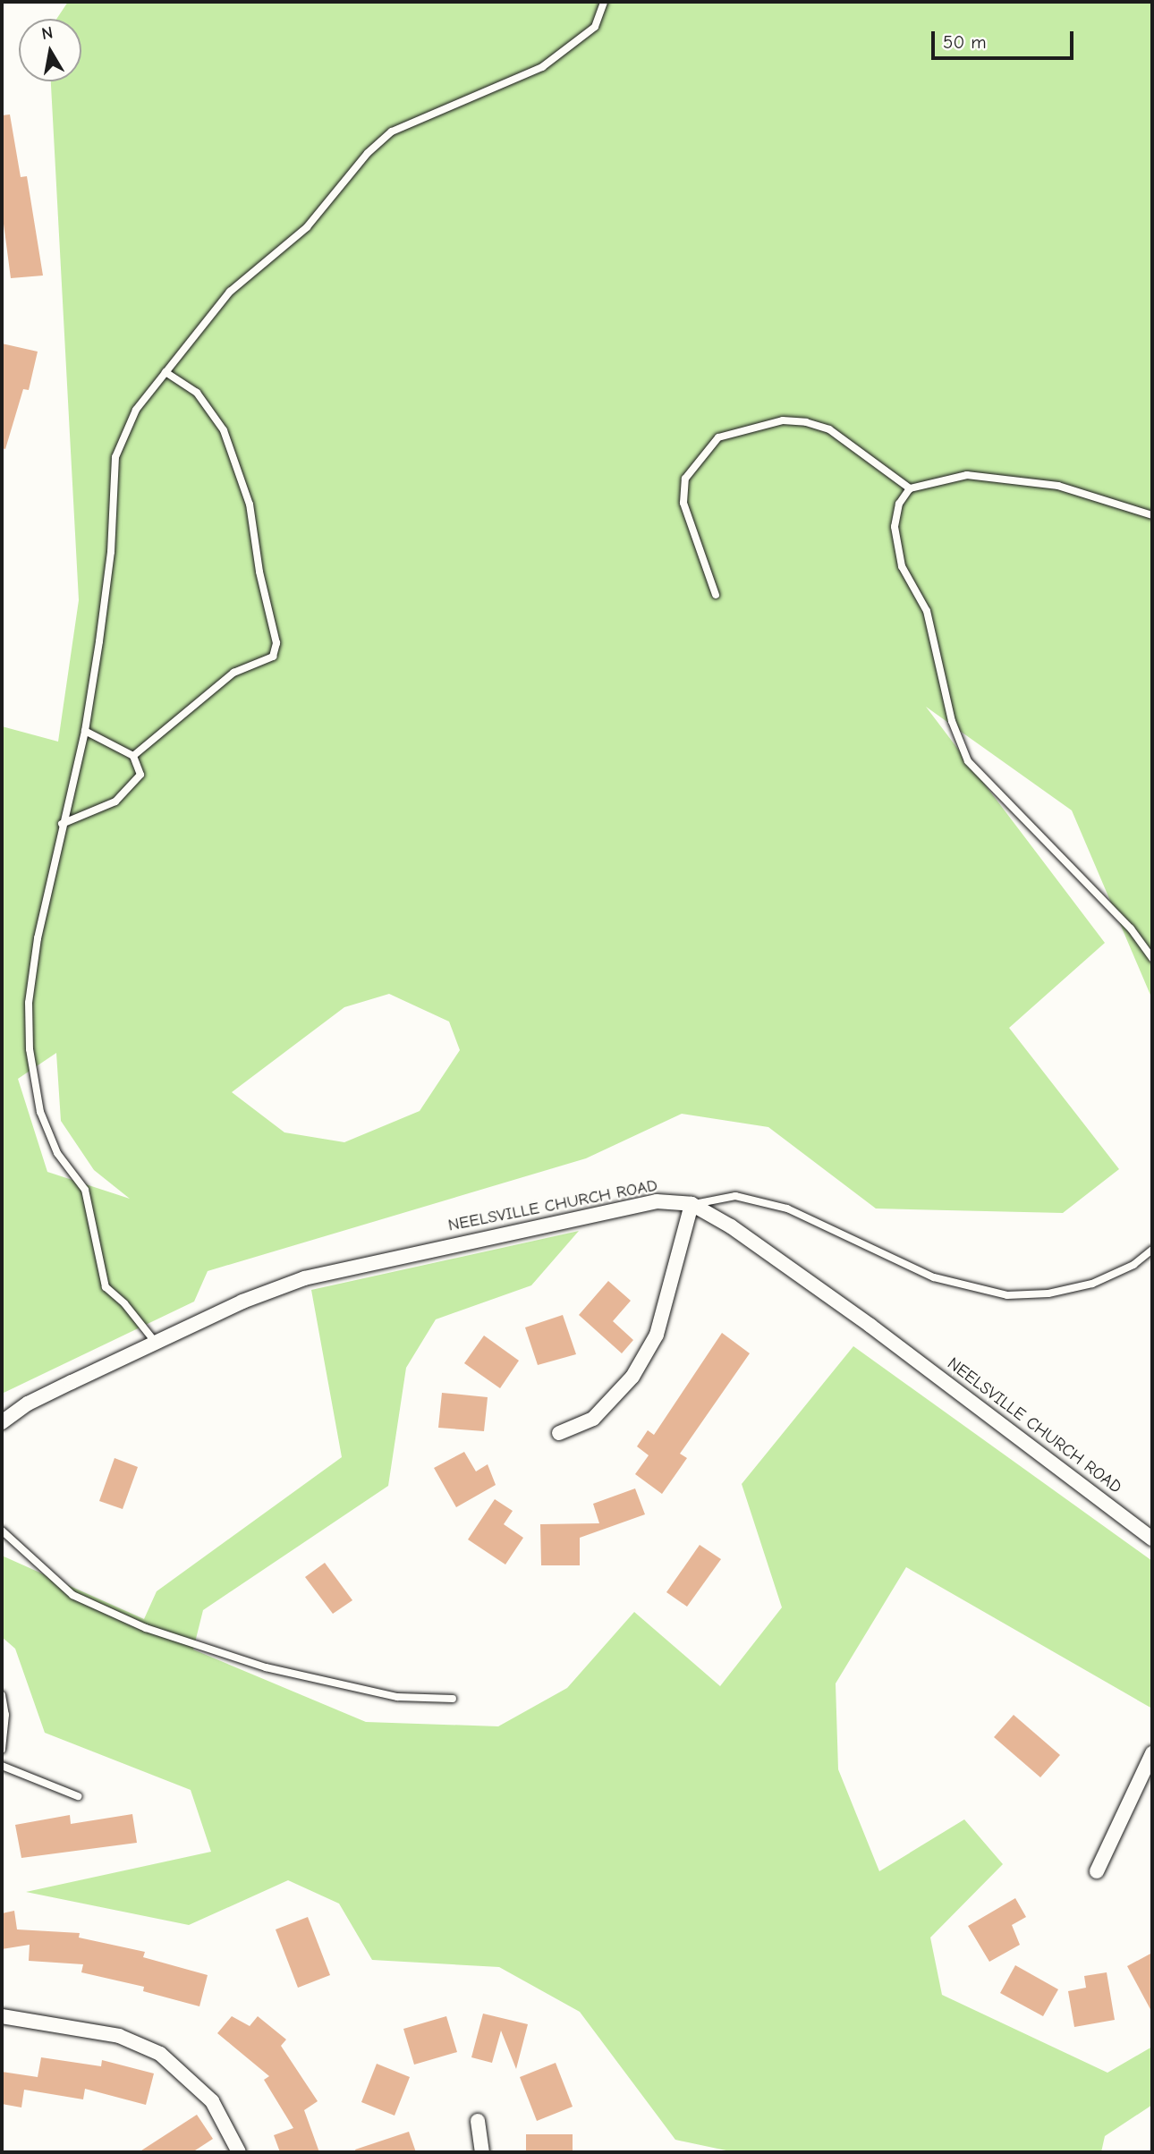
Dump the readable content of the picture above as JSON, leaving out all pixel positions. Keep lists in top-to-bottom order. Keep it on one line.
{"streets":{"street":["NEELSVILLE CHURCH ROAD"]},"scale_bar":"50 m","north":"top"}
